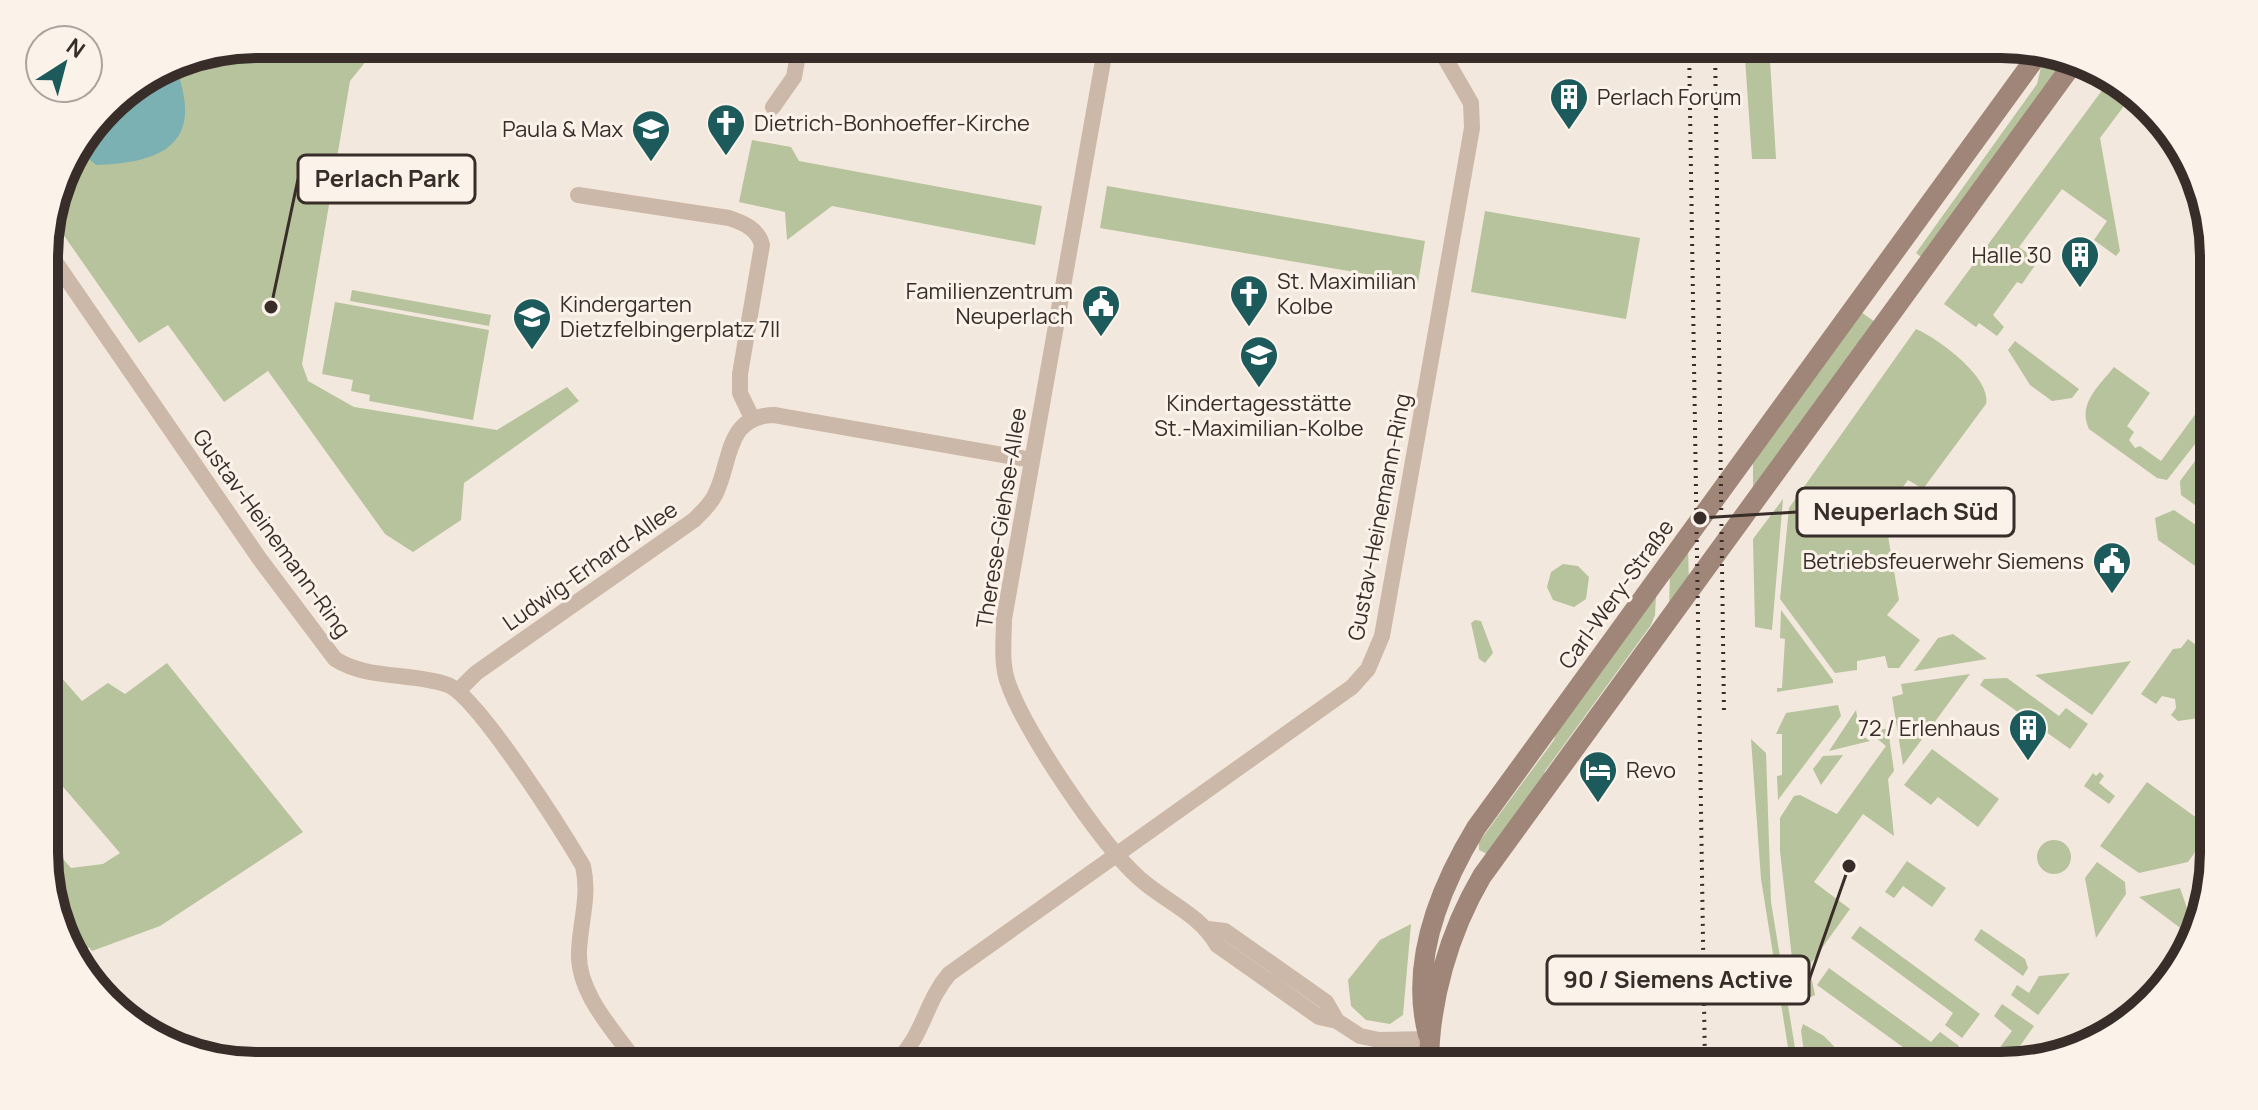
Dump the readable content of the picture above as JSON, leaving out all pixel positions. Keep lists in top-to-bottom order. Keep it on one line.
{"streets":{"main road":["Carl-Wery-Straße"],"street":["Gustav-Heinemann-Ring","Therese-Giehse-Allee","Ludwig-Erhard-Allee"]},"crossings":[["Gustav-Heinemann-Ring","Therese-Giehse-Allee"],["Gustav-Heinemann-Ring","Ludwig-Erhard-Allee"],["Therese-Giehse-Allee","Carl-Wery-Straße"]],"places":{"building":["Perlach Forum","Halle 30","72 / Erlenhaus"],"church":["Dietrich-Bonhoeffer-Kirche","St. Maximilian Kolbe"],"school or university":["Paula & Max","Kindergarten Dietzfelbingerplatz 7II","Kindertagesstätte St.-Maximilian-Kolbe"],"other":["Perlach Park","Neuperlach Süd","90 / Siemens Active"],"public building":["Familienzentrum Neuperlach","Betriebsfeuerwehr Siemens"],"hotel":["Revo"]},"north":"top right"}
